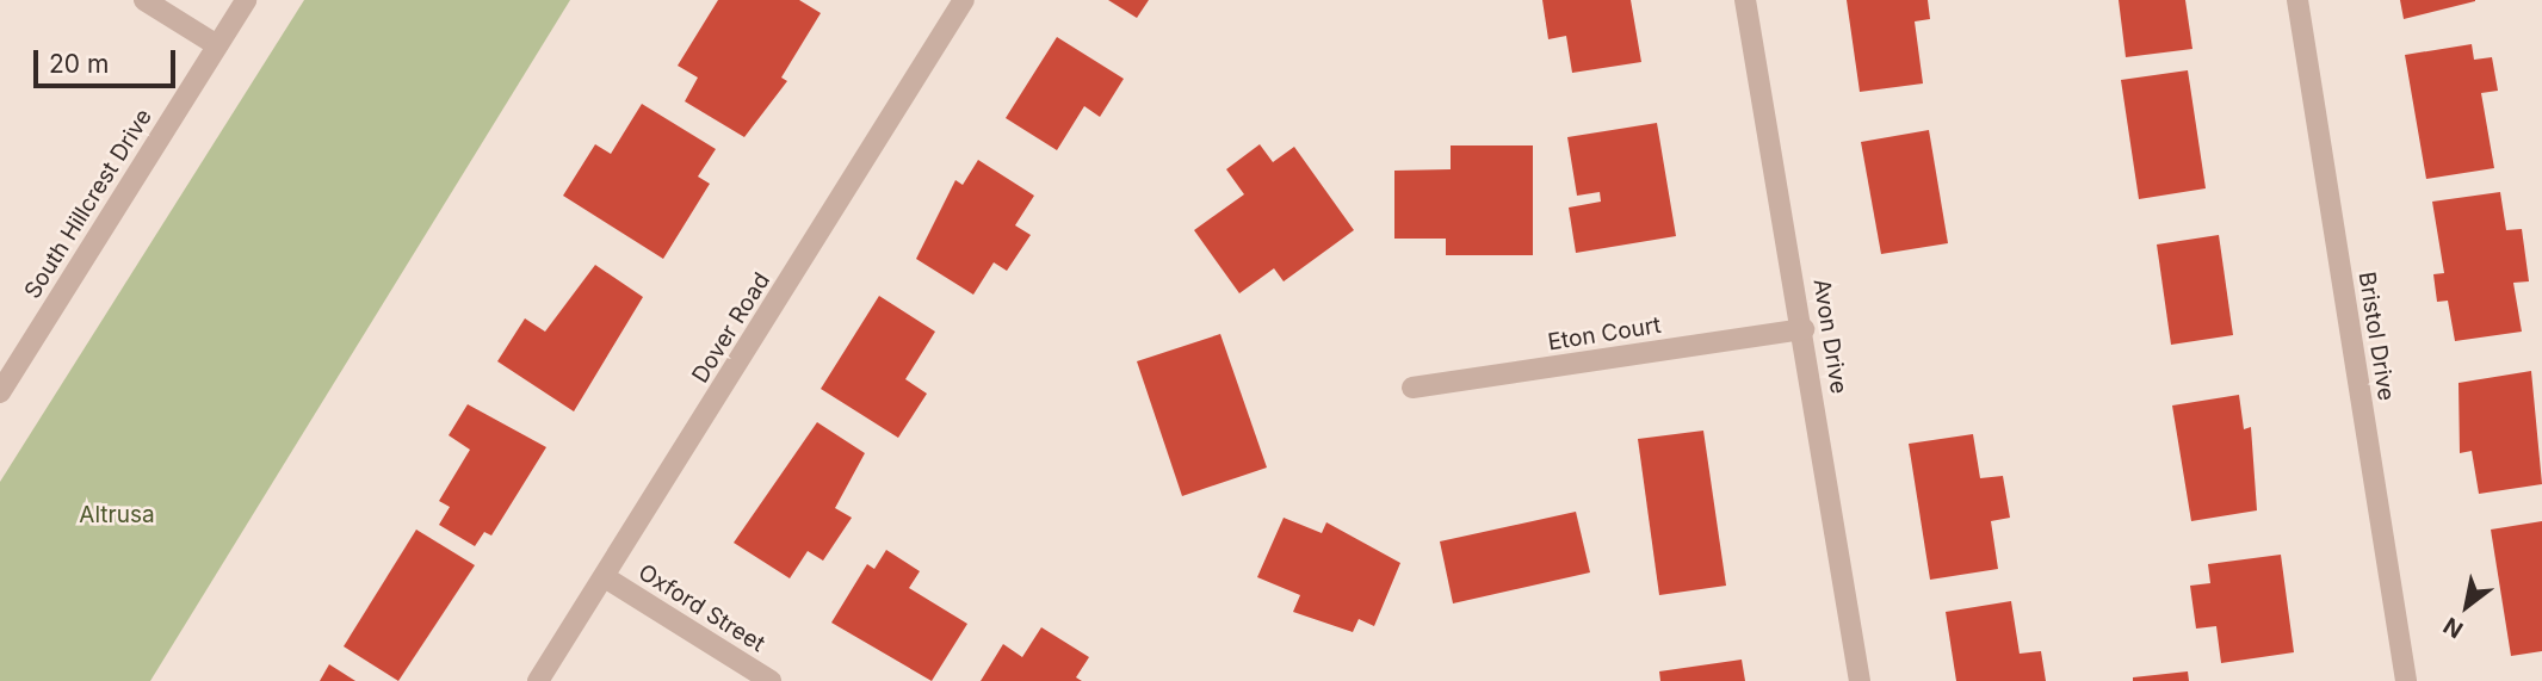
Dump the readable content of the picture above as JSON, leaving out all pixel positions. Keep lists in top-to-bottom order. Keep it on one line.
{"streets":{"street":["South Hillcrest Drive","Dover Road","Eton Court","Avon Drive","Bristol Drive","Oxford Street"]},"crossings":[["Dover Road","Oxford Street"],["Eton Court","Avon Drive"]],"parks":["Altrusa"],"scale_bar":"20 m","north":"bottom left"}
